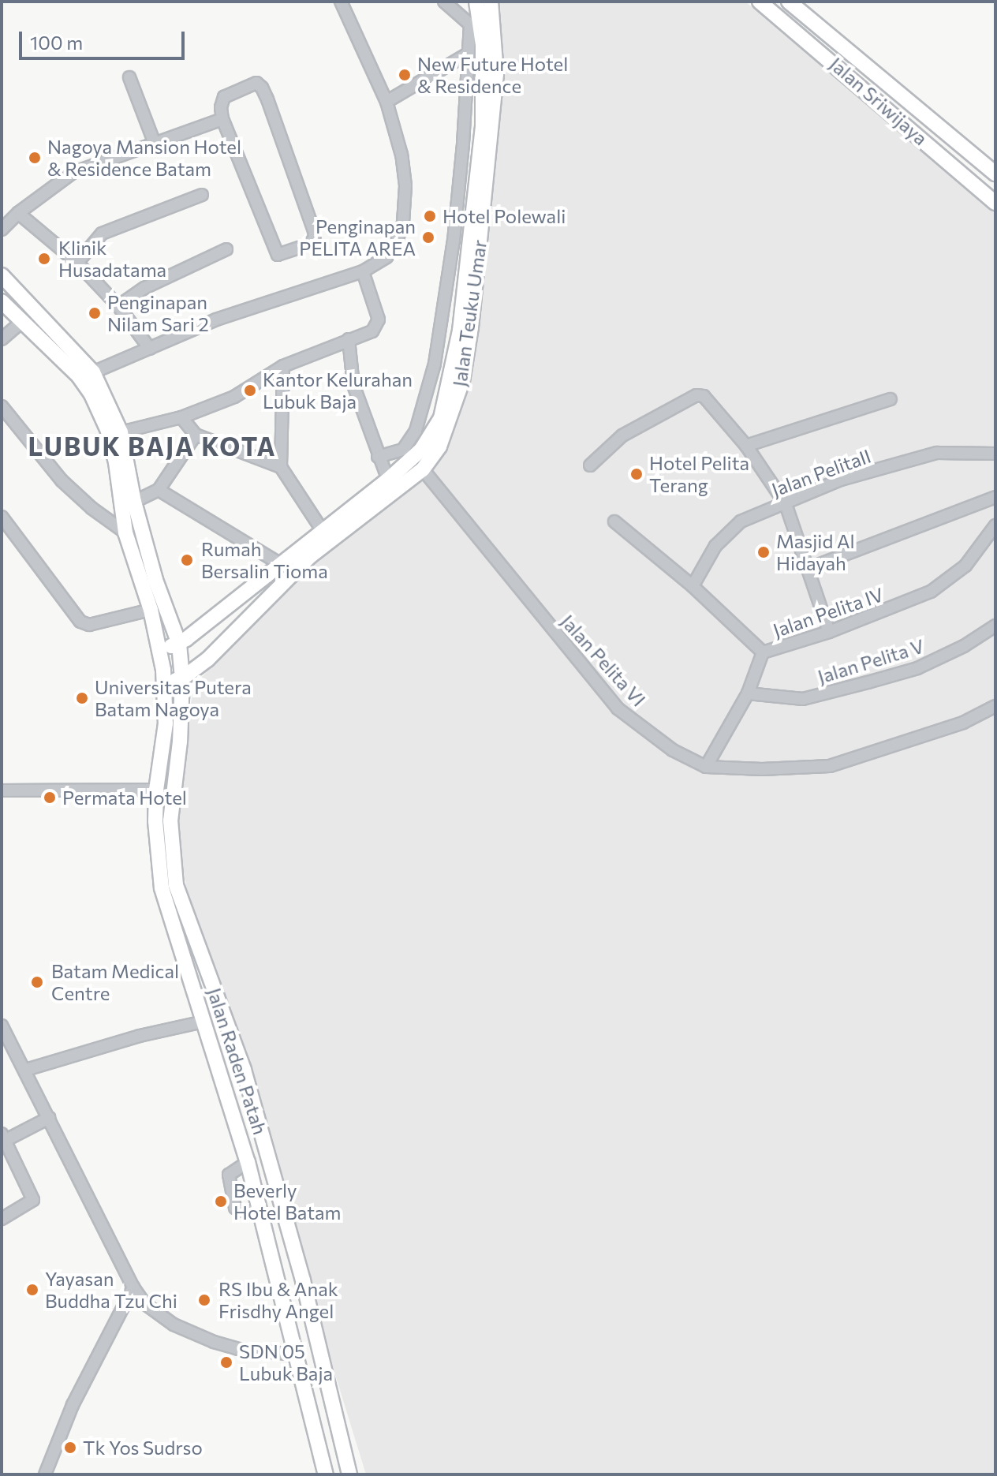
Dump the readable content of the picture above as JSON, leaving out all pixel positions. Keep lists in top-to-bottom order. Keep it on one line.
{"streets":{"main road":["Jalan Sriwijaya","Jalan Teuku Umar","Jalan Raden Patah"],"street":["Jalan PelitaII","Jalan Pelita IV","Jalan Pelita VI","Jalan Pelita V"]},"crossings":[["Jalan Teuku Umar","Jalan Pelita VI"],["Jalan Teuku Umar","Jalan Raden Patah"],["Jalan PelitaII","Jalan Pelita IV"]],"districts":["LUBUK BAJA KOTA"],"places":["New Future Hotel & Residence","Nagoya Mansion Hotel & Residence Batam","Hotel Polewali","Penginapan PELITA AREA","Klinik Husadatama","Penginapan Nilam Sari 2","Kantor Kelurahan Lubuk Baja","Hotel Pelita Terang","Masjid Al Hidayah","Rumah Bersalin Tioma","Universitas Putera Batam Nagoya","Permata Hotel","Batam Medical Centre","Beverly Hotel Batam","Yayasan Buddha Tzu Chi","RS Ibu & Anak Frisdhy Angel","SDN 05 Lubuk Baja","Tk Yos Sudrso"],"scale_bar":"100 m"}
